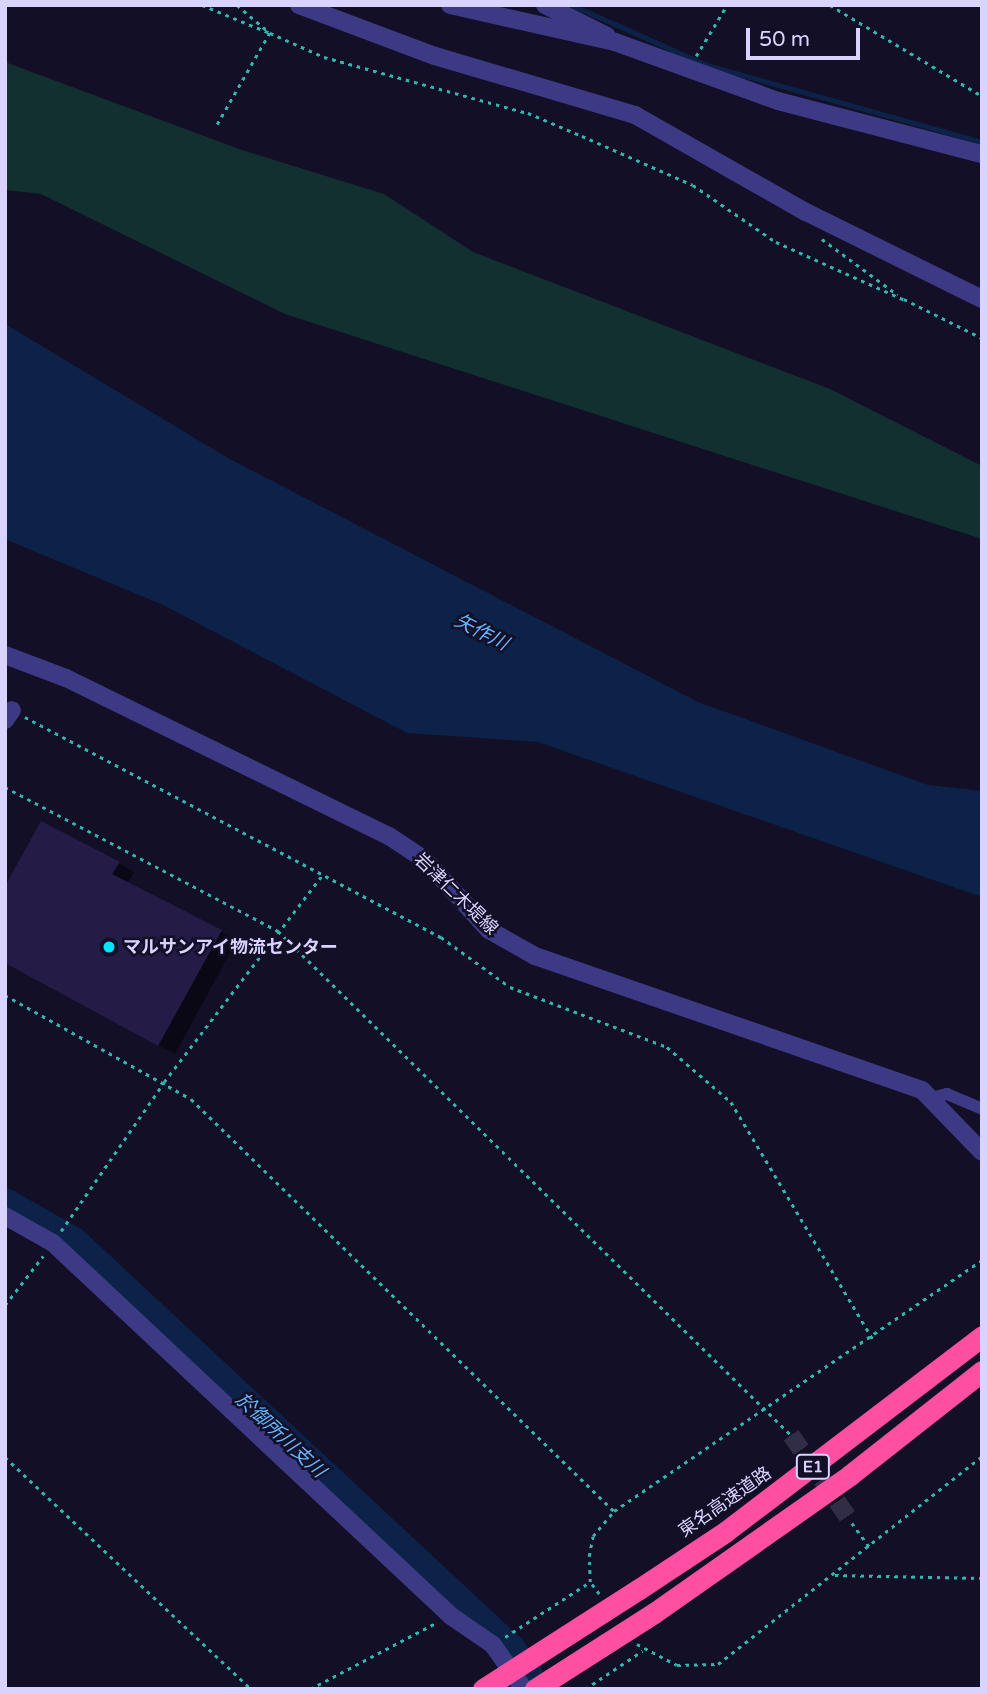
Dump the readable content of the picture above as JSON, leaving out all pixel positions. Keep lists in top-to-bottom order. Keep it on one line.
{"streets":{"highway":["E1","東名高速道路"],"street":["岩津仁木堤線"]},"water":["矢作川","於御所川支川"],"places":["マルサンアイ物流センター"],"scale_bar":"50 m"}
